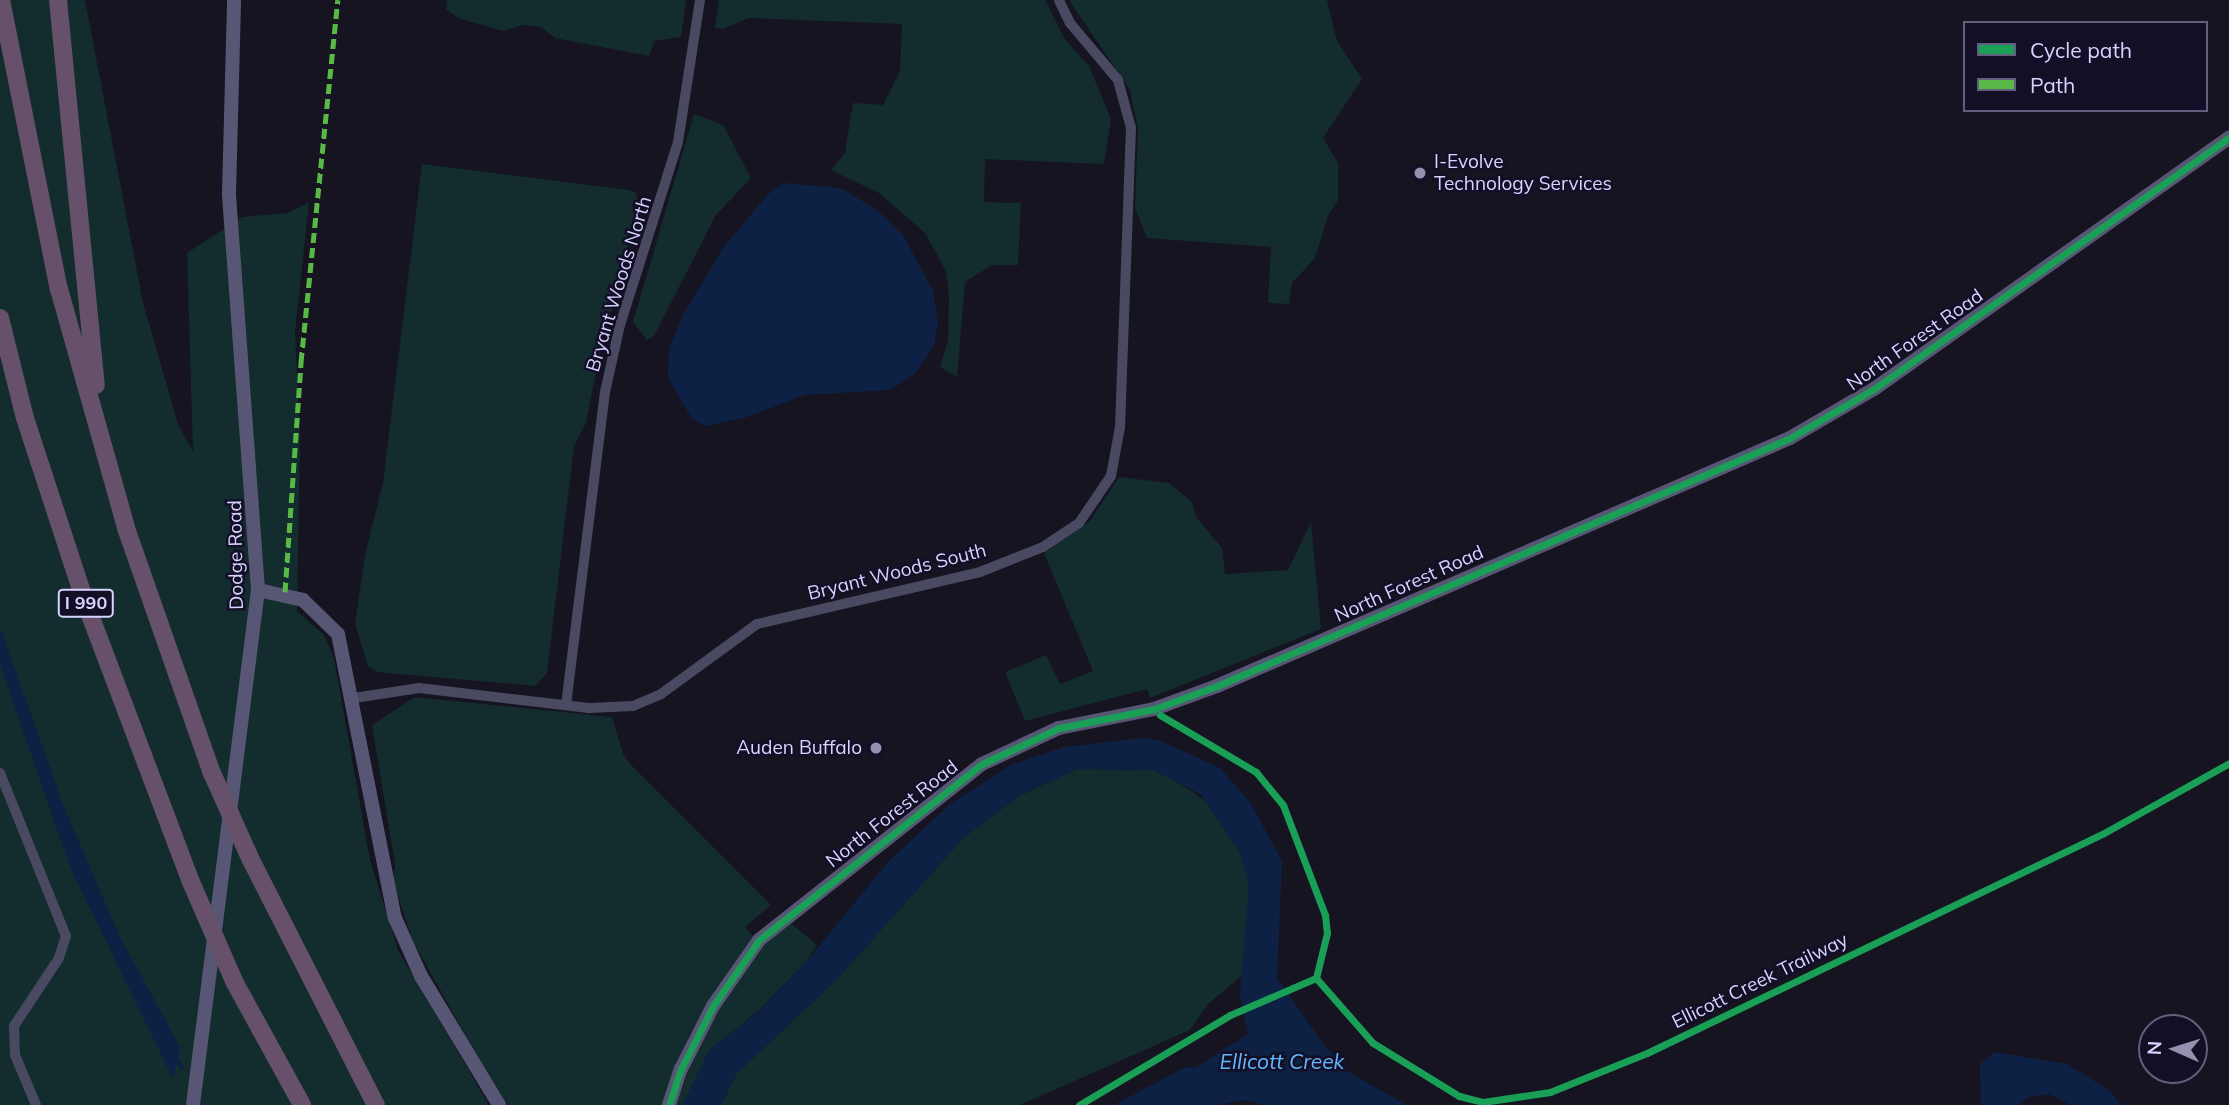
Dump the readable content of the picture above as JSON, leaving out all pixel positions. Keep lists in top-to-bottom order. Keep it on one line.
{"streets":{"highway":["I 990"],"street":["Bryant Woods North","North Forest Road","Dodge Road","Bryant Woods South"],"cycle path":["Ellicott Creek Trailway"]},"crossings":[["Bryant Woods North","Bryant Woods South"]],"water":["Ellicott Creek"],"places":["I-Evolve Technology Services","Auden Buffalo"],"legend":["Cycle path","Path"],"north":"left"}
